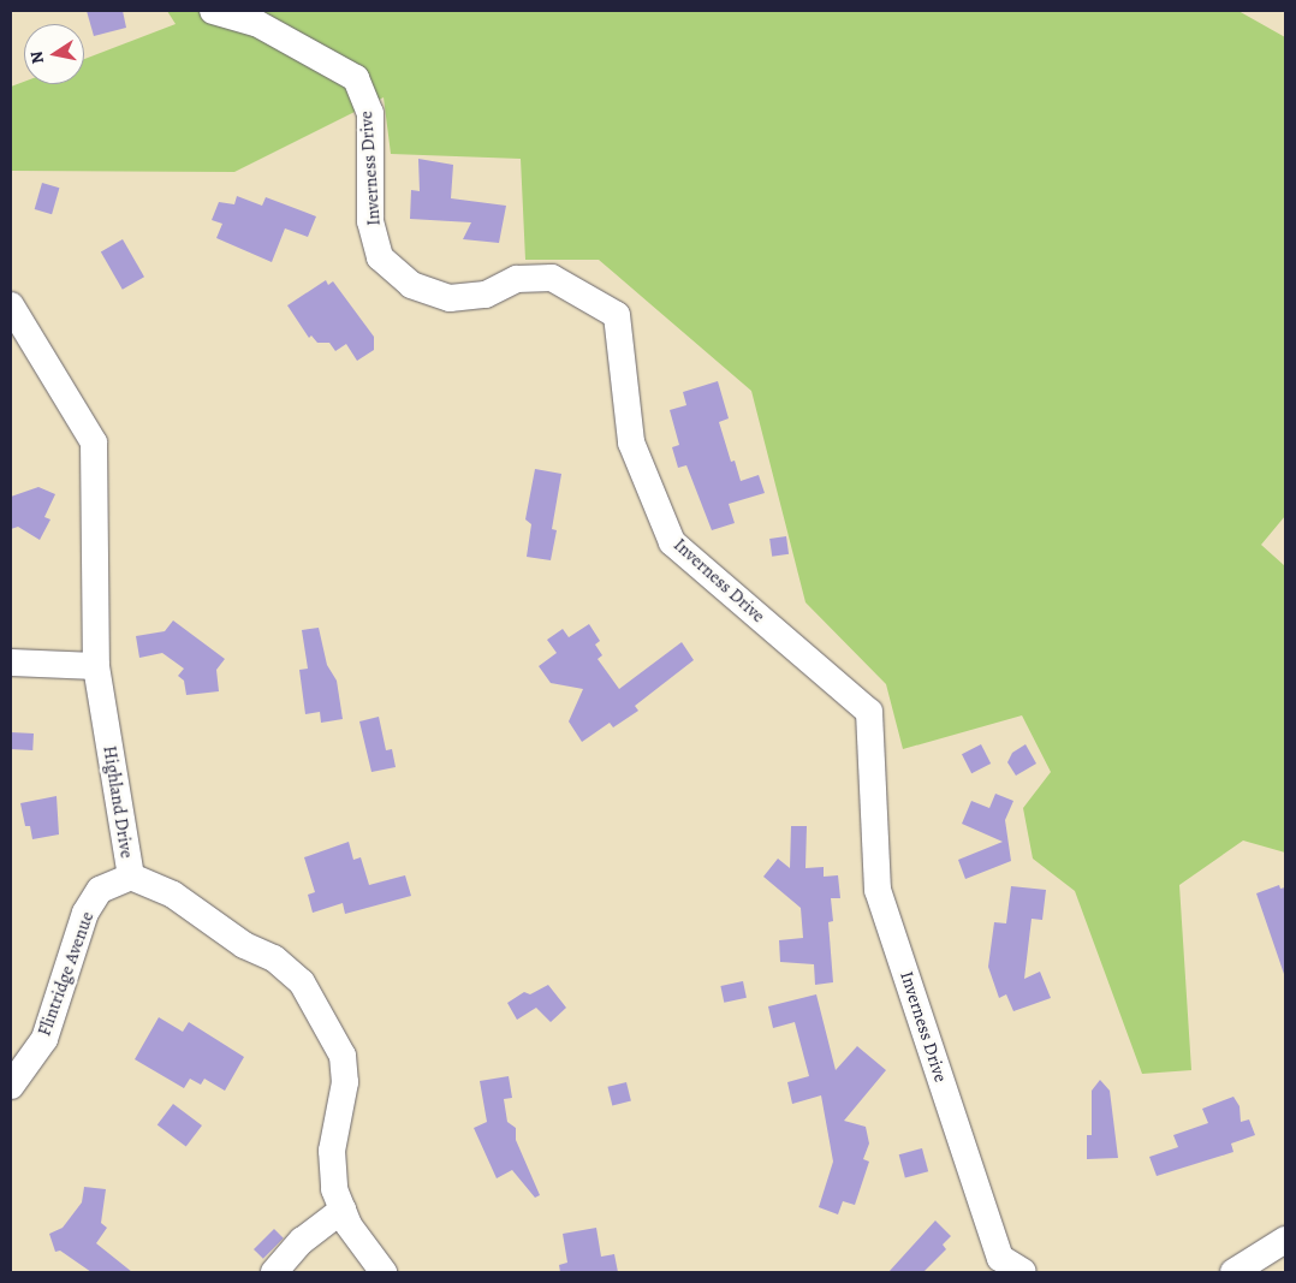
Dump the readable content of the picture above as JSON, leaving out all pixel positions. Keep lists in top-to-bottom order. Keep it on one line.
{"streets":{"street":["Inverness Drive","Highland Drive","Flintridge Avenue"]},"crossings":[["Highland Drive","Flintridge Avenue"]],"north":"left"}
